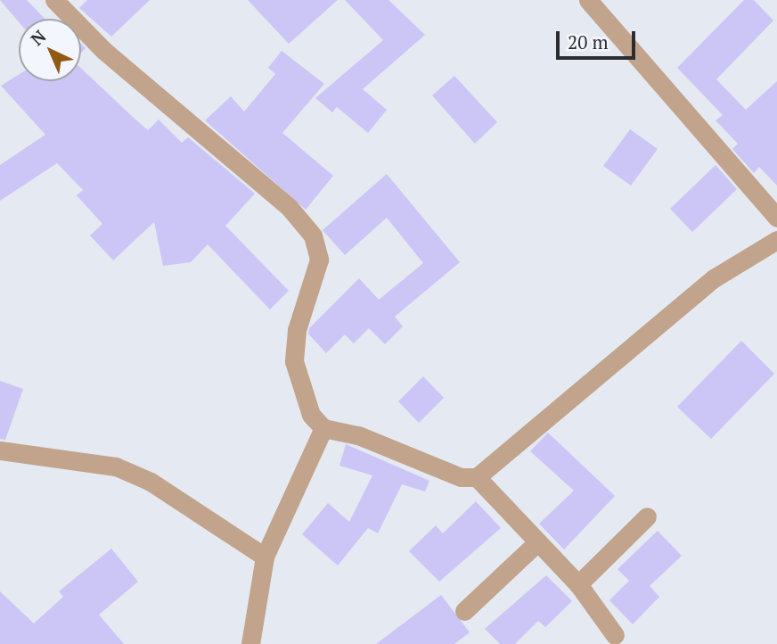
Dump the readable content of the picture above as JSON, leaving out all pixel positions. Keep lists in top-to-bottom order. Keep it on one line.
{"scale_bar":"20 m","north":"top left"}
